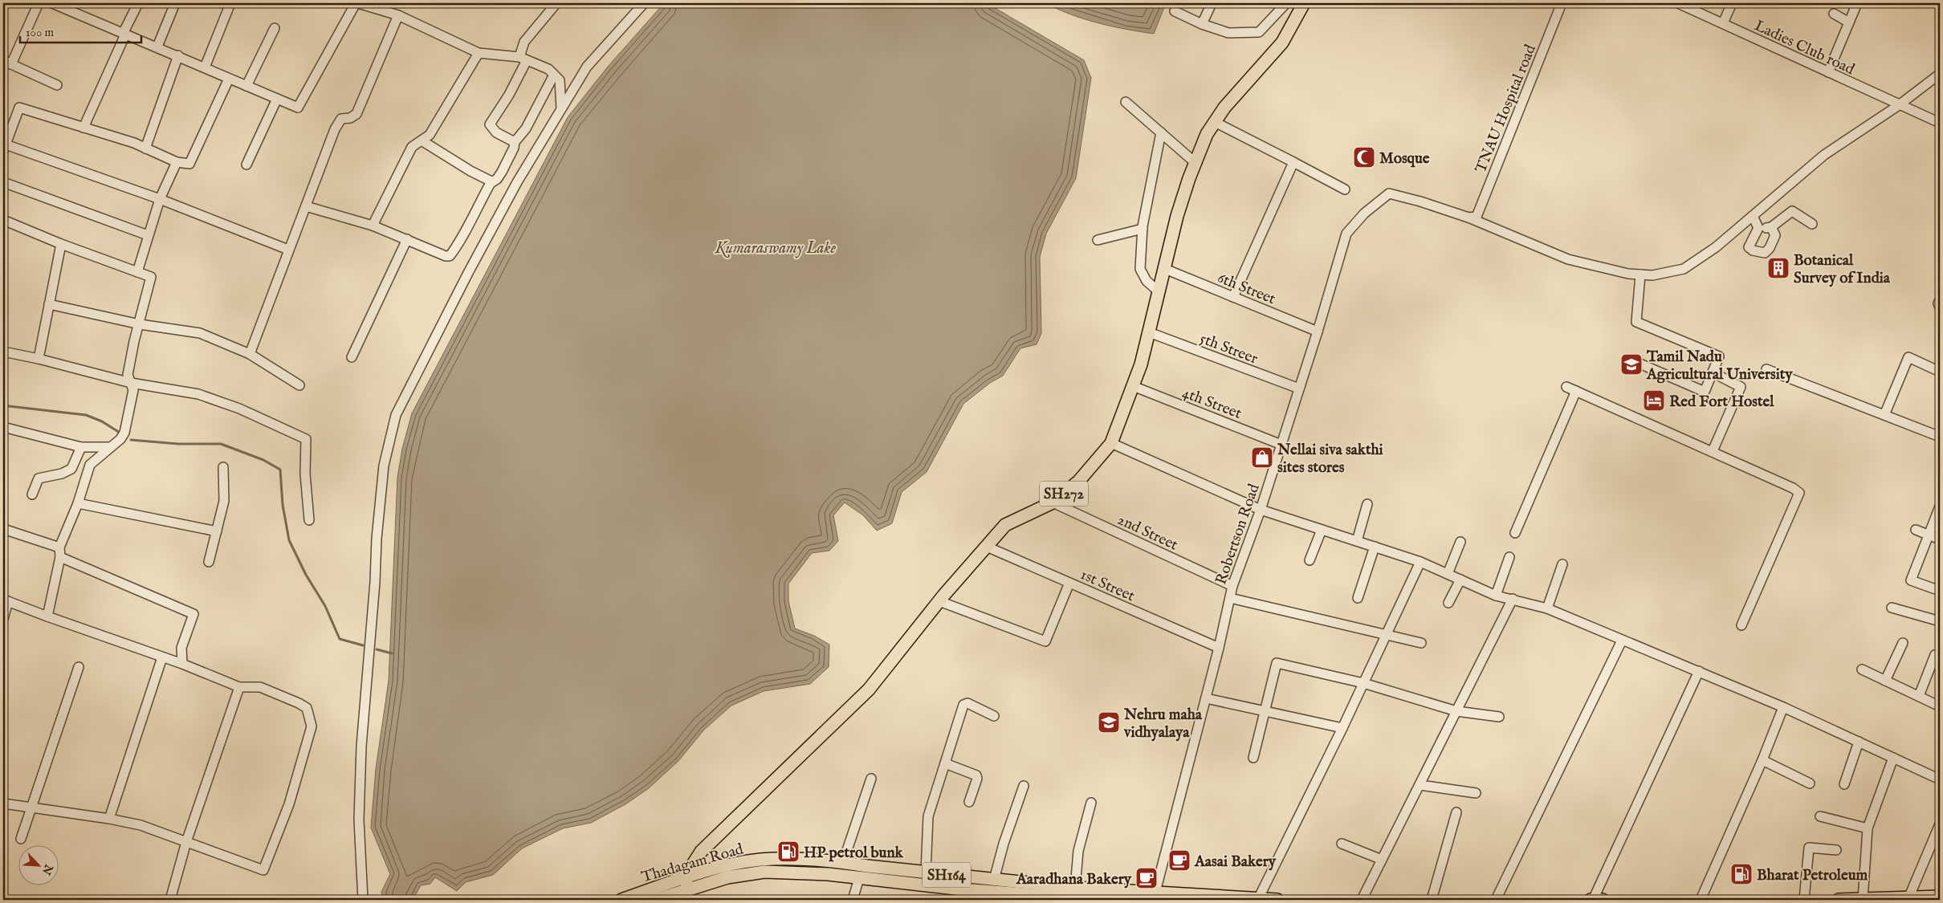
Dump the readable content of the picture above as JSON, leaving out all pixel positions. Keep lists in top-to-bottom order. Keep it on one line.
{"streets":{"main road":["SH272","Thadagam Road","SH164"],"street":["Ladies Club road","TNAU Hospital road","6th Street","5th Streer","4th Street","2nd Street","Robertson Road","1st Street"]},"crossings":[["TNAU Hospital road","Robertson Road"],["6th Street","SH272"],["6th Street","Robertson Road"],["5th Streer","SH272"],["5th Streer","Robertson Road"],["4th Street","SH272"],["4th Street","Robertson Road"],["SH272","2nd Street"],["SH272","1st Street"],["SH272","Thadagam Road"],["2nd Street","Robertson Road"],["Robertson Road","1st Street"],["Robertson Road","Thadagam Road"]],"water":["Kumaraswamy Lake"],"places":{"mosque":["Mosque"],"building":["Botanical Survey of India"],"school or university":["Tamil Nadu Agricultural University","Nehru maha vidhyalaya"],"hotel":["Red Fort Hostel"],"shop":["Nellai siva sakthi sites stores"],"fuel station":["HP petrol bunk","Bharat Petroleum"],"cafe":["Aasai Bakery","Aaradhana Bakery"]},"scale_bar":"100 m","north":"bottom right"}
